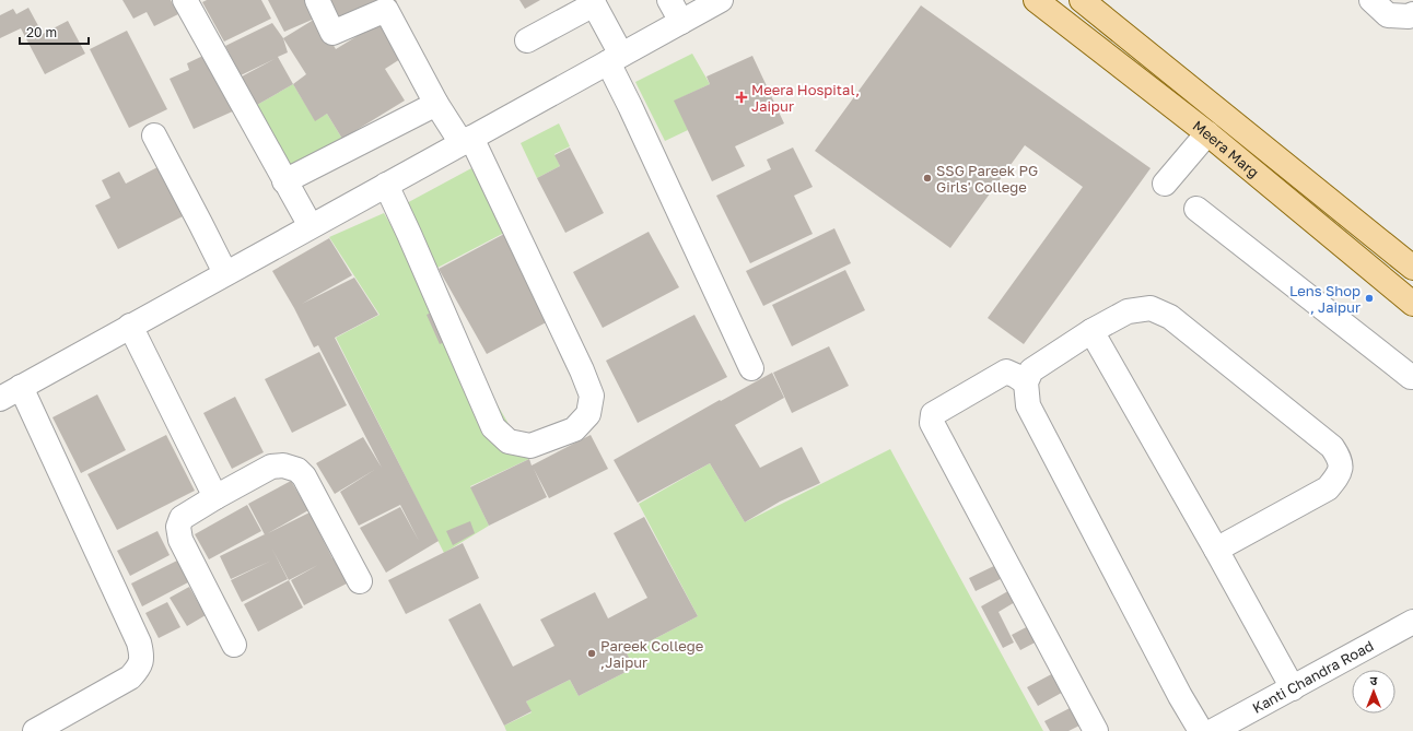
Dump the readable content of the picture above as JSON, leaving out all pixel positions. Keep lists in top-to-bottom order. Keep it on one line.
{"streets":{"main road":["Meera Marg"],"street":["Kanti Chandra Road"]},"places":{"health":["Meera Hospital, Jaipur"],"other":["SSG Pareek PG Girls' College","Lens Shop , Jaipur","Pareek College ,Jaipur"]},"scale_bar":"20 m","north":"top"}
